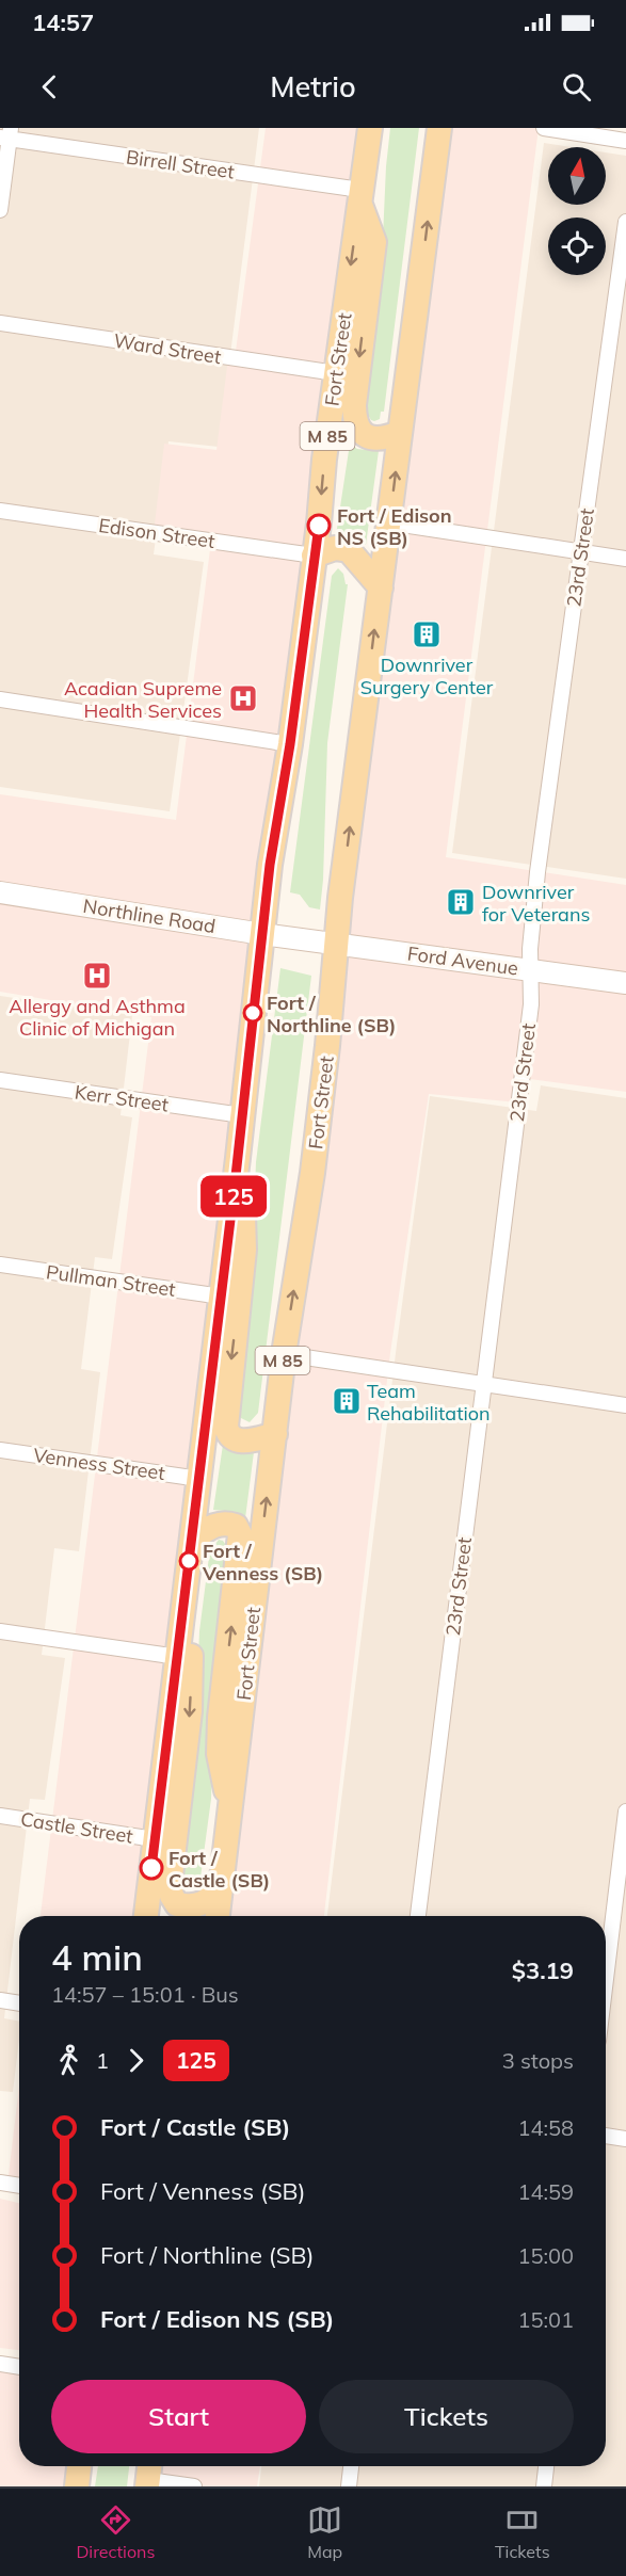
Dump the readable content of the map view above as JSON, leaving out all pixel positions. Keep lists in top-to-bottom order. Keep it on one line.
{"streets":{"main road":["Fort Street","M 85","Northline Road","Ford Avenue"],"street":["Birrell Street","Ward Street","Edison Street","23rd Street","Kerr Street","Pullman Street","Venness Street","Castle Street"]},"crossings":[["Birrell Street","Fort Street"],["Ward Street","Fort Street"],["Fort Street","Edison Street"],["Fort Street","Northline Road"],["Fort Street","Ford Avenue"],["Fort Street","Kerr Street"],["Fort Street","Pullman Street"],["Fort Street","Venness Street"],["Fort Street","Castle Street"],["23rd Street","Ford Avenue"],["Northline Road","Ford Avenue"]],"places":{"other":["Fort / Edison NS (SB)","Fort / Northline (SB)","Fort / Venness (SB)","Fort / Castle (SB)"],"building":["Downriver Surgery Center","Downriver for Veterans","Team Rehabilitation"],"hospital":["Acadian Supreme Health Services","Allergy and Asthma Clinic of Michigan"]},"lines":["bus line 125"],"north":"top","page":{"status":"14:57","header":"Metrio","on_map":"125","heading":["4 min","14:57 – 15:01 · Bus","$3.19"],"legs":["1","125","3 stops"],"list":[{"name":"Fort / Castle (SB)","value":"14:58"},{"name":"Fort / Venness (SB)","value":"14:59"},{"name":"Fort / Northline (SB)","value":"15:00"},{"name":"Fort / Edison NS (SB)","value":"15:01"}],"buttons":["Start","Tickets"],"tabs":["Directions","Map","Tickets"]}}
